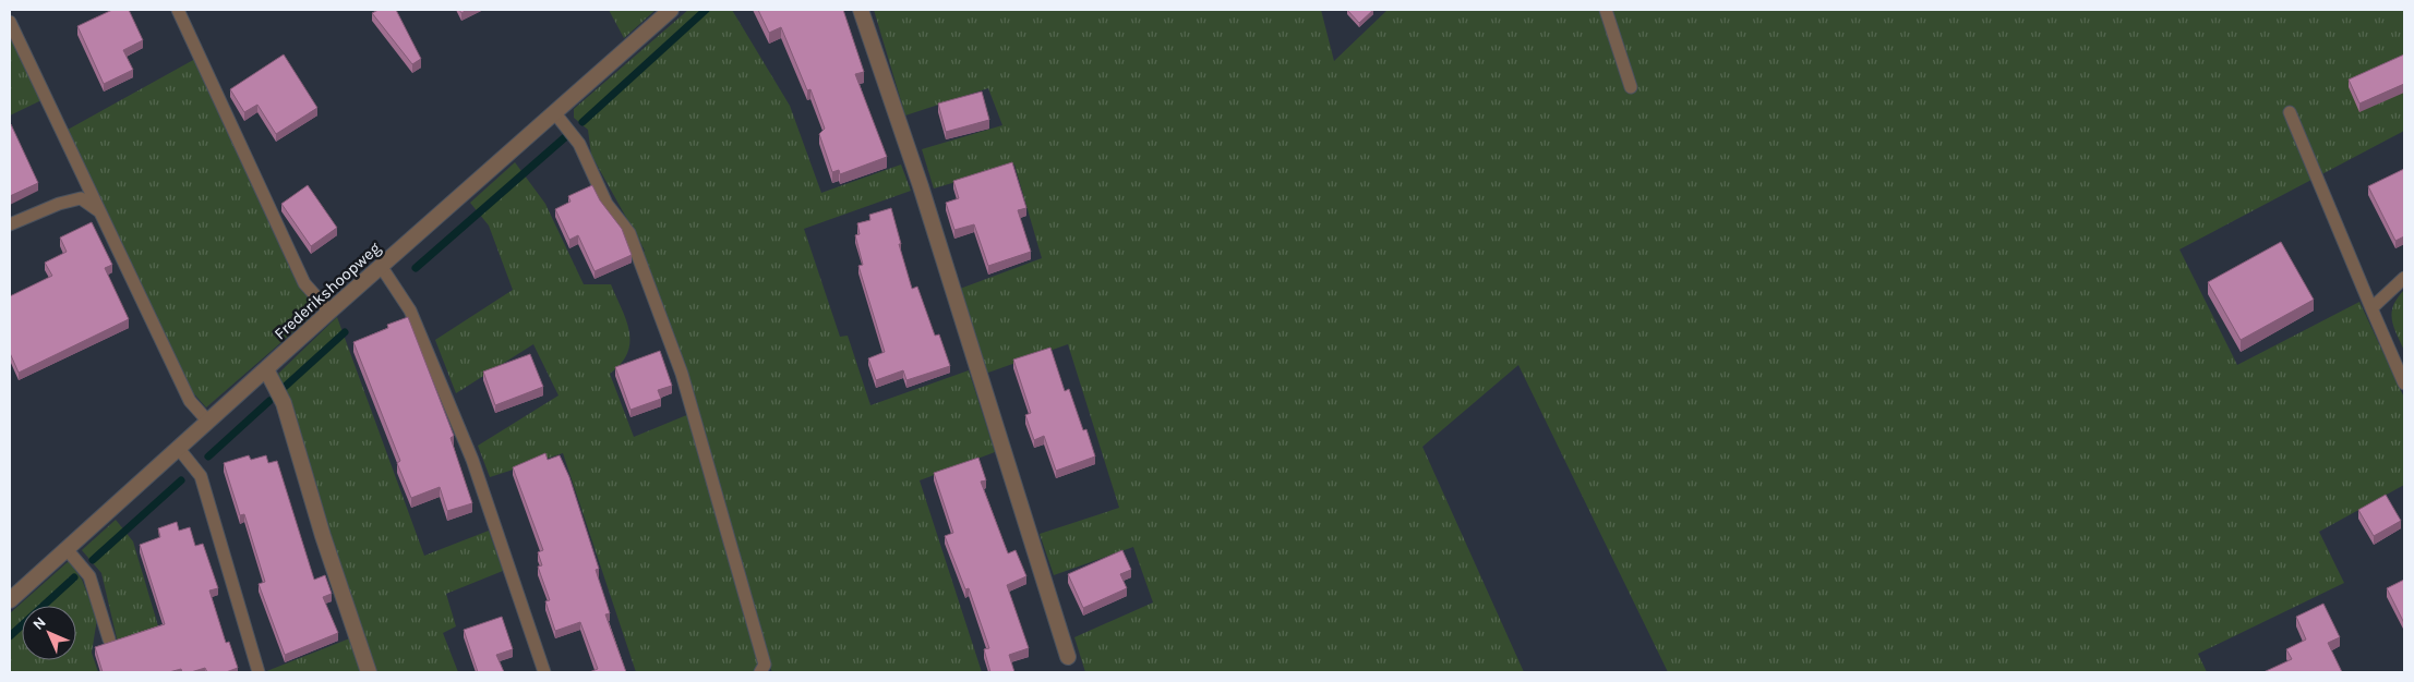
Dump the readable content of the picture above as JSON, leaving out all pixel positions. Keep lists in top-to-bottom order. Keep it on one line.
{"streets":{"street":["Frederikshoopweg"]},"north":"top left"}
